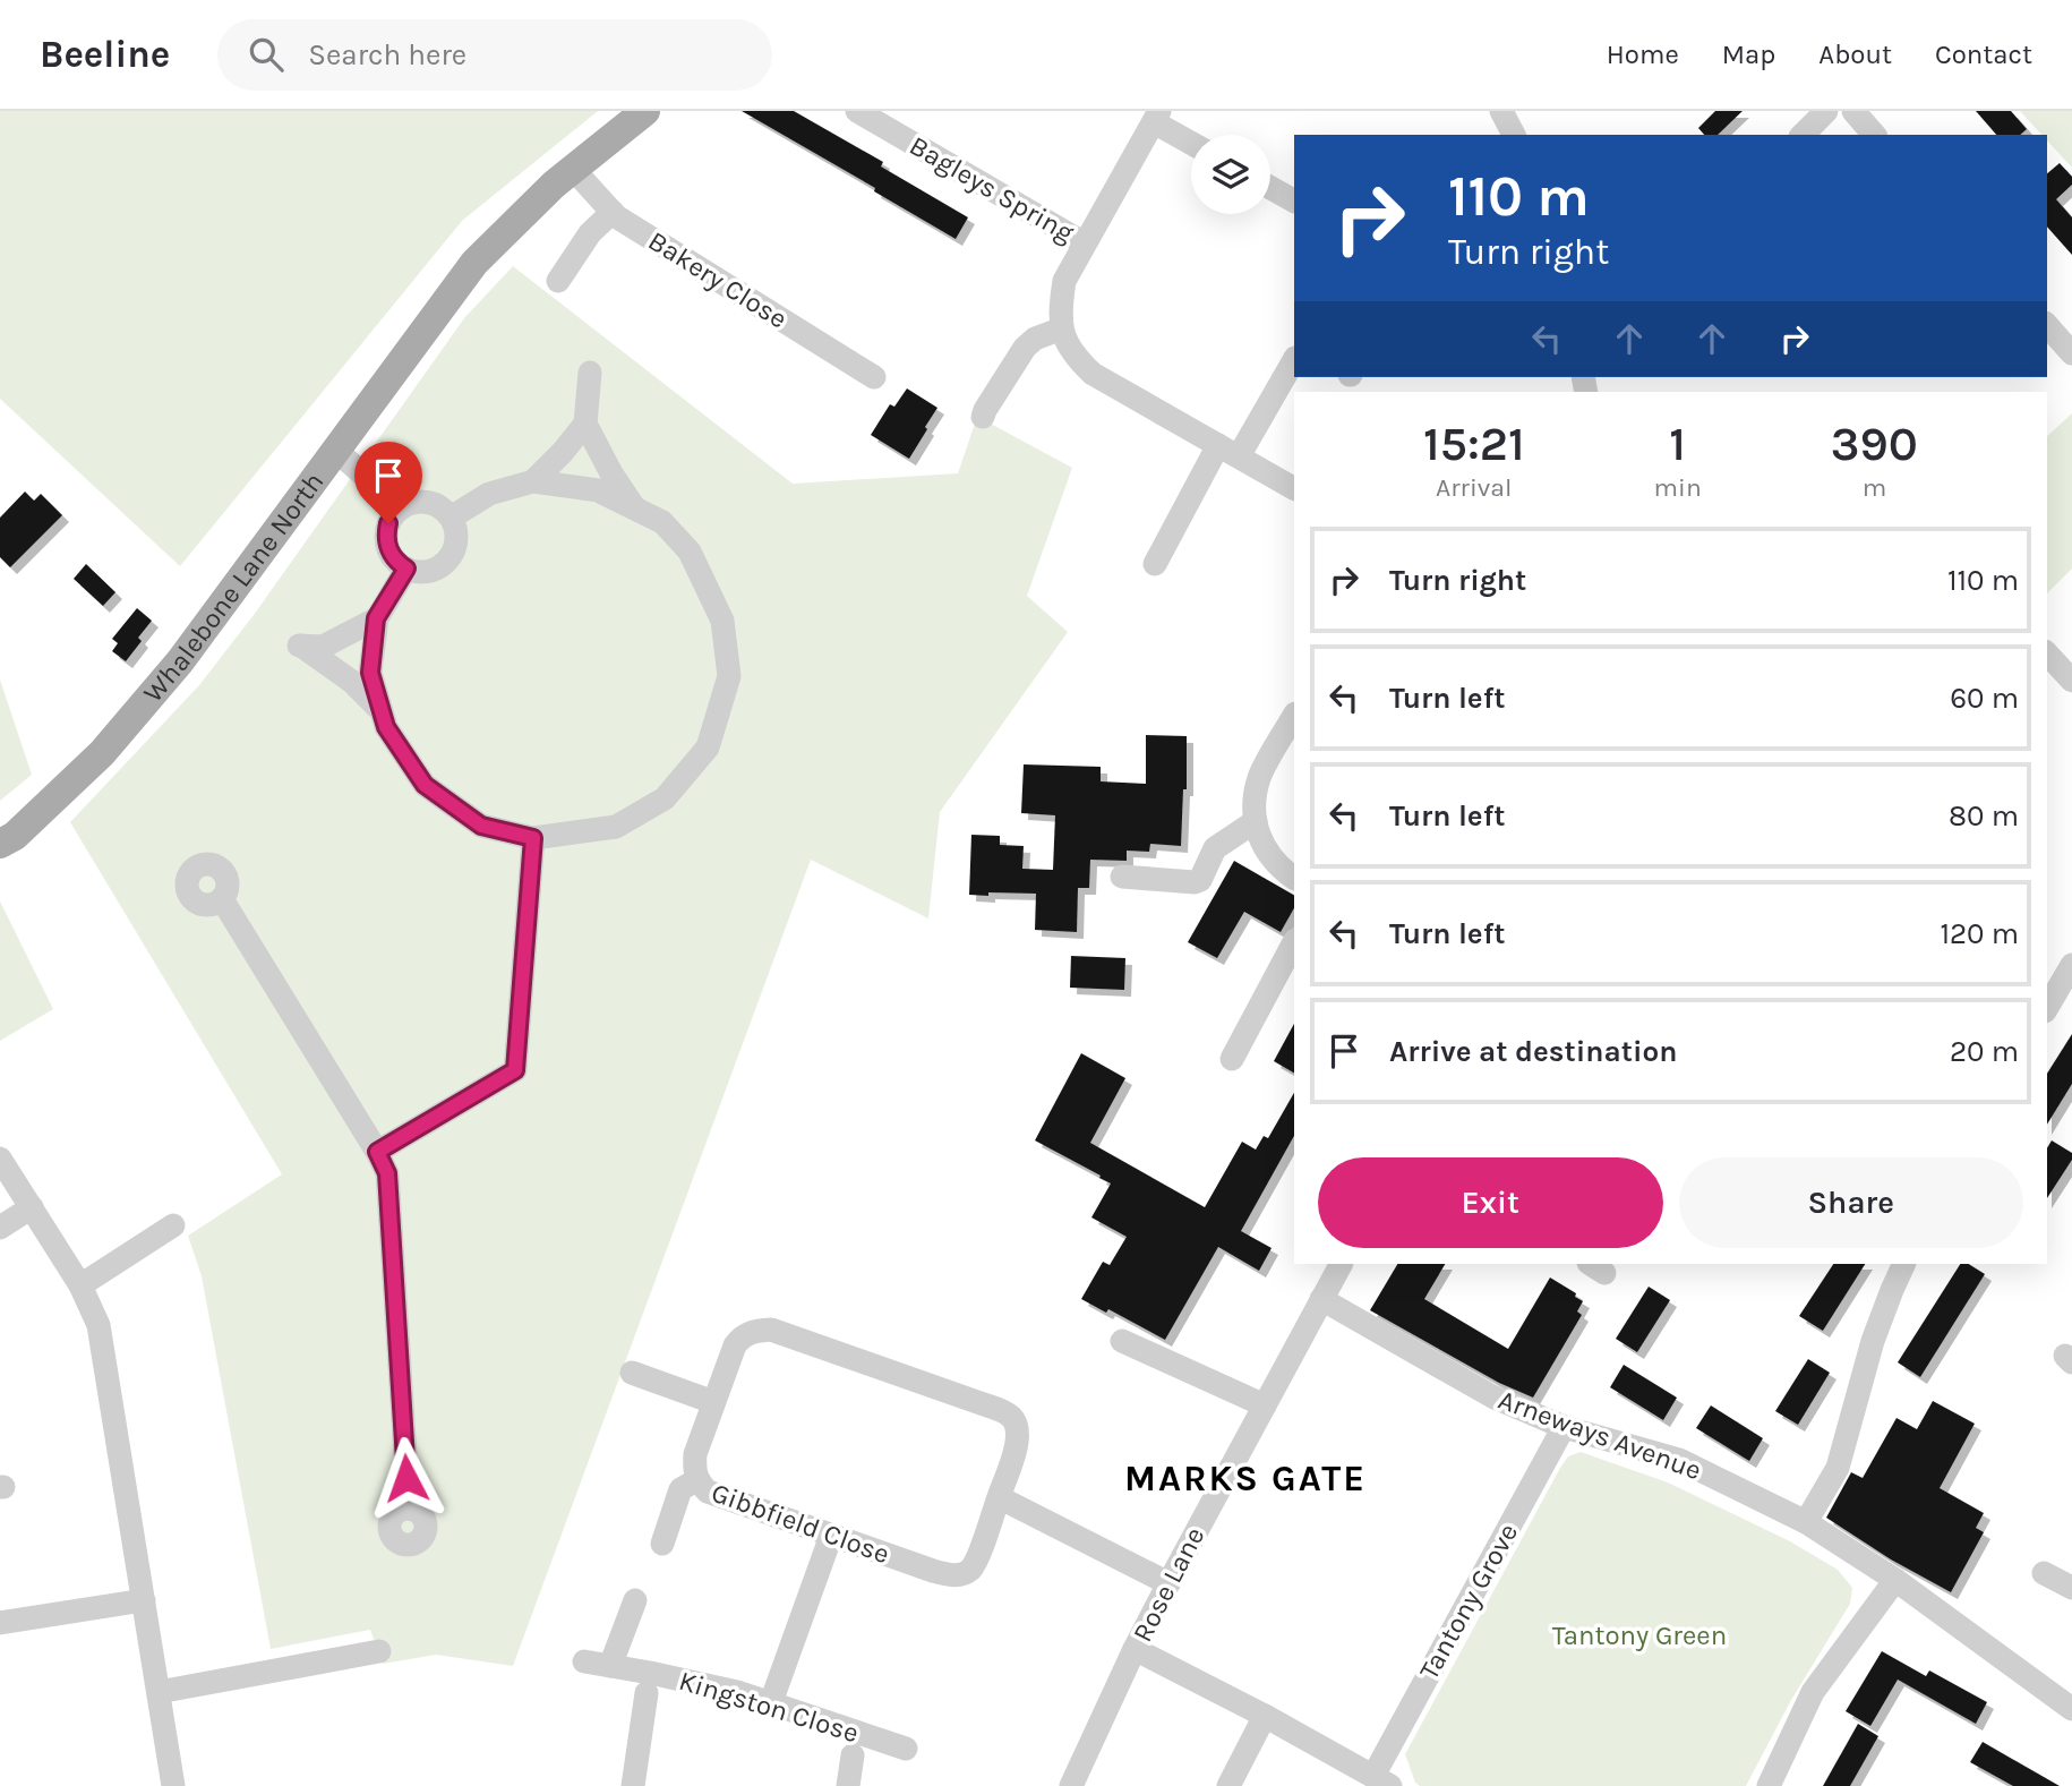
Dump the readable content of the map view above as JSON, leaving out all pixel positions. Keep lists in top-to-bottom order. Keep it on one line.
{"streets":{"main road":["Whalebone Lane North"],"street":["Bagleys Spring","Bakery Close","Arneways Avenue","Gibbfield Close","Rose Lane","Tantony Grove","Kingston Close"]},"crossings":[["Bakery Close","Whalebone Lane North"],["Arneways Avenue","Rose Lane"],["Arneways Avenue","Tantony Grove"]],"districts":["MARKS GATE"],"parks":["Tantony Green"],"page":{"header":"Beeline","search":"Search here","nav":["Home","Map","About","Contact"],"turn":["110 m","Turn right"],"eta":["15:21","Arrival","1","min","390","m"],"list":[{"name":"Turn right","value":"110 m"},{"name":"Turn left","value":"60 m"},{"name":"Turn left","value":"80 m"},{"name":"Turn left","value":"120 m"},{"name":"Arrive at destination","value":"20 m"}],"buttons":["Exit","Share"]}}
